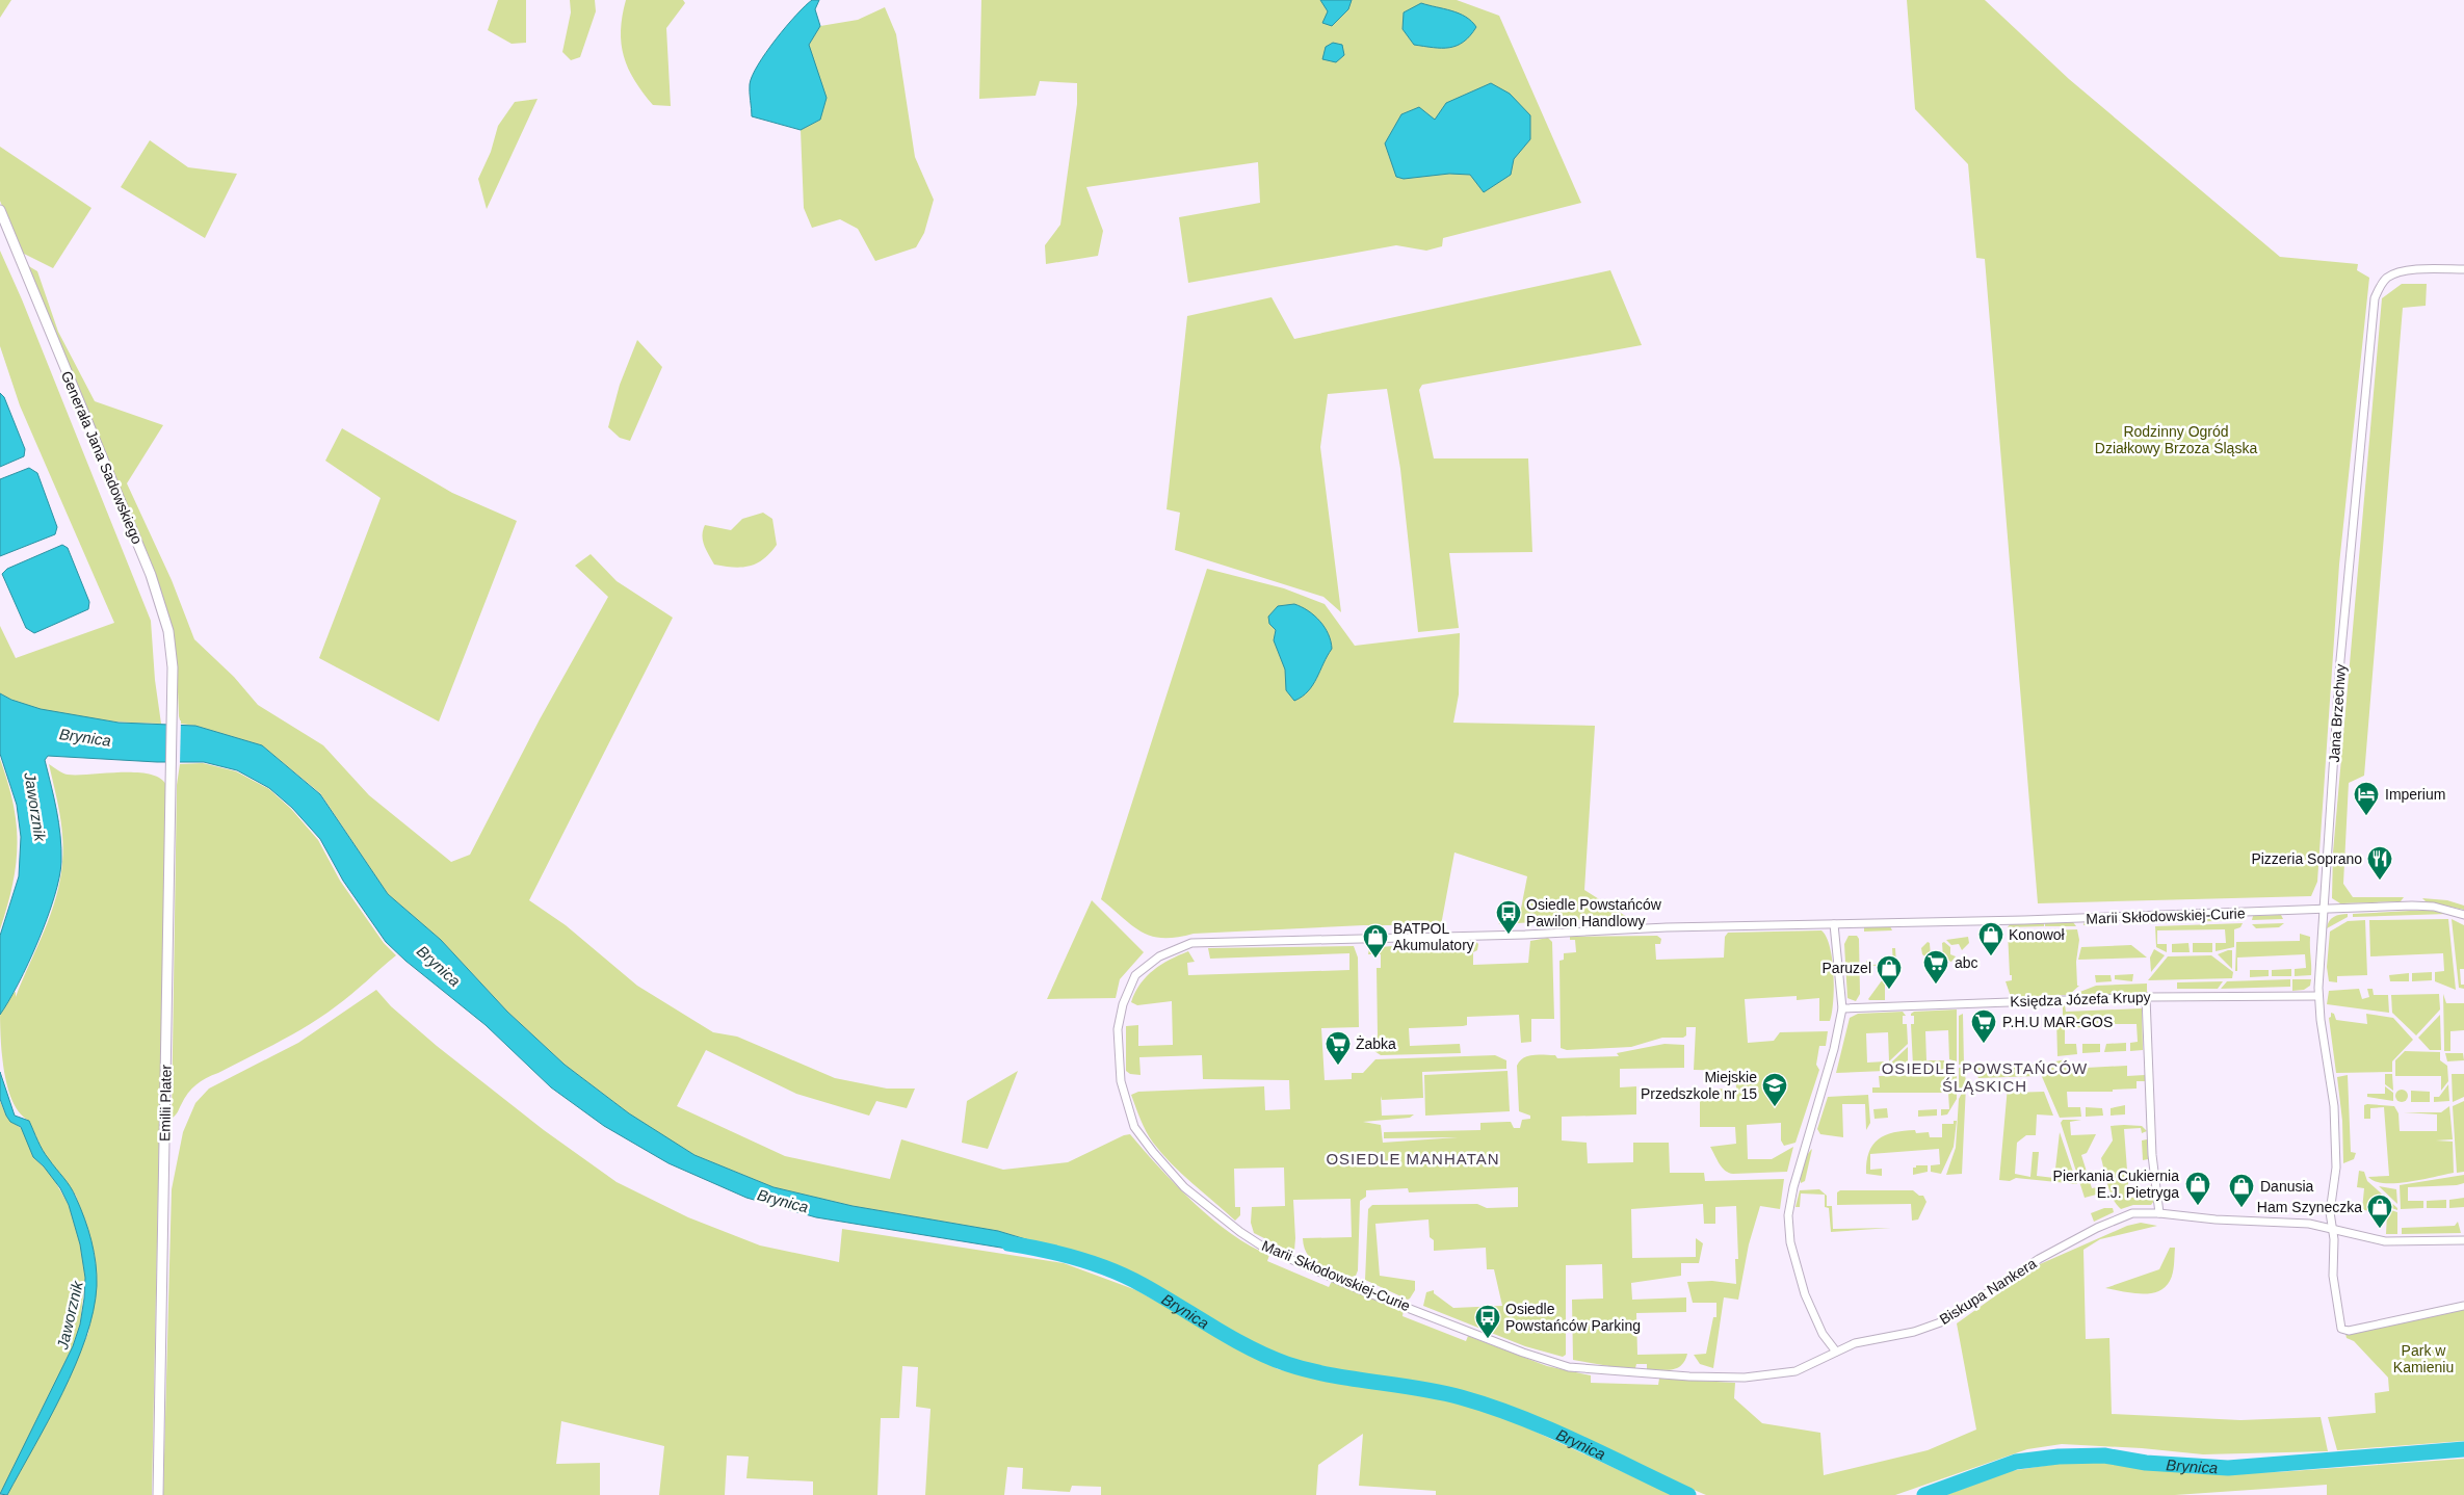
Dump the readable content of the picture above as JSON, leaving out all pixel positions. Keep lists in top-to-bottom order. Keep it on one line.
{"streets":{"street":["Generała Jana Sadowskiego","Jana Brzechwy","Marii Skłodowskiej-Curie","Księdza Józefa Krupy","Emilii Plater","Biskupa Nankera"]},"crossings":[["Generała Jana Sadowskiego","Emilii Plater"],["Jana Brzechwy","Marii Skłodowskiej-Curie"],["Jana Brzechwy","Księdza Józefa Krupy"],["Jana Brzechwy","Biskupa Nankera"],["Marii Skłodowskiej-Curie","Biskupa Nankera"]],"districts":["OSIEDLE POWSTAŃCÓW ŚLĄSKICH","OSIEDLE MANHATAN"],"water":["Brynica","Jaworznik"],"parks":["Rodzinny Ogród Działkowy Brzoza Śląska","Park w Kamieniu"],"places":{"hotel":["Imperium"],"restaurant":["Pizzeria Soprano"],"bus stop":["Osiedle Powstańców Pawilon Handlowy","Osiedle Powstańców Parking"],"shop":["Konowoł","BATPOL Akumulatory","Paruzel","Pierkania Cukiernia E.J. Pietryga","Danusia","Ham Szyneczka"],"supermarket":["abc","P.H.U MAR-GOS","Żabka"],"school or university":["Miejskie Przedszkole nr 15"]}}
